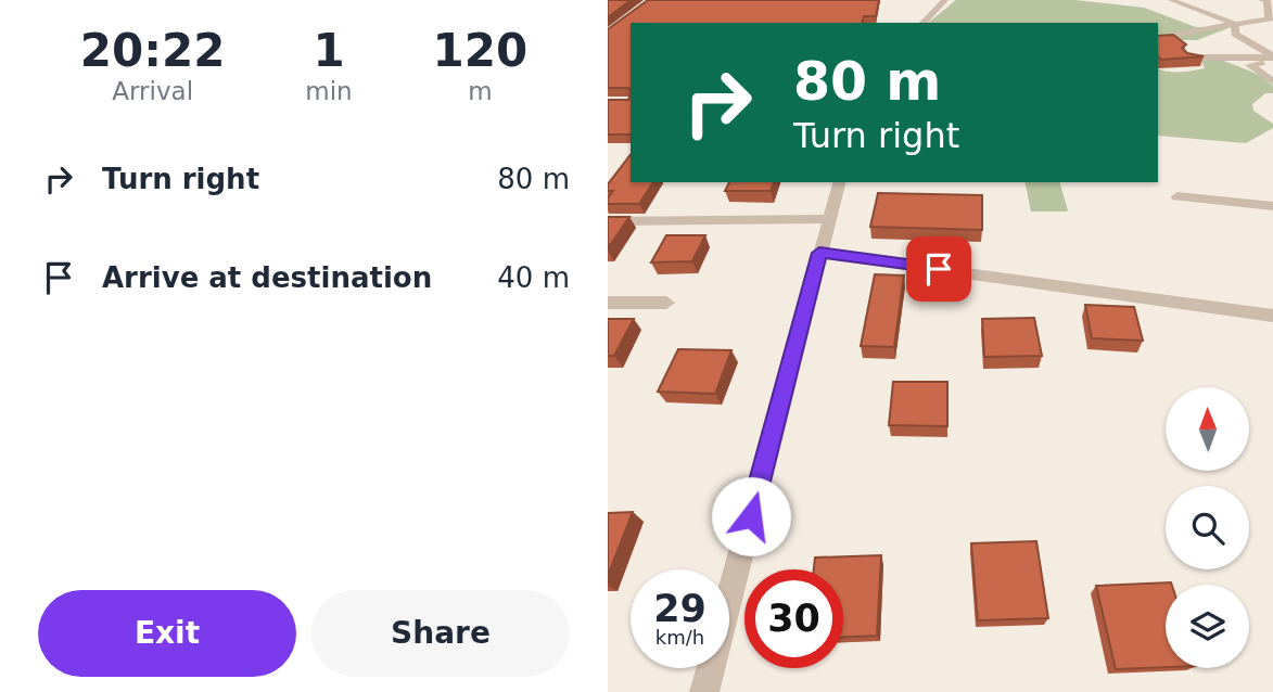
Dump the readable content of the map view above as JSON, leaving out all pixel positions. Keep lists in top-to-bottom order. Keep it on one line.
{"north":"top","page":{"eta":["20:22","Arrival","1","min","120","m"],"turn":["80 m","Turn right"],"list":[{"name":"Turn right","value":"80 m"},{"name":"Arrive at destination","value":"40 m"}],"speed":"29 km/h","limit":"30","buttons":["Exit","Share"]}}
